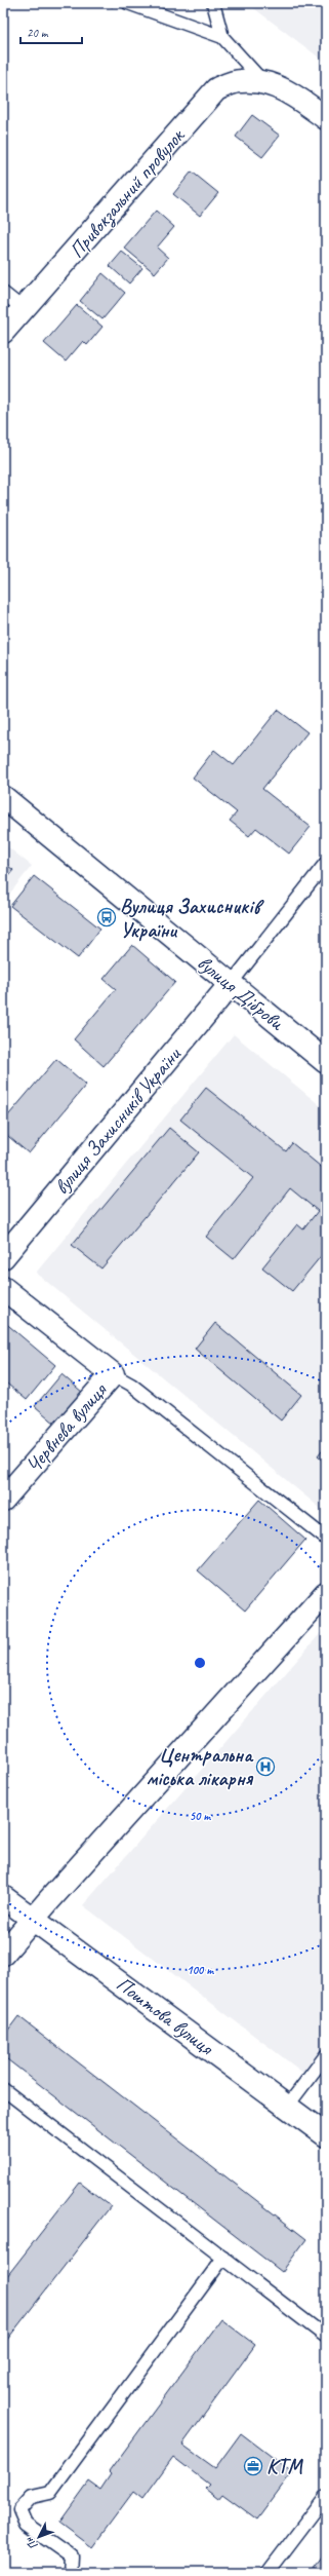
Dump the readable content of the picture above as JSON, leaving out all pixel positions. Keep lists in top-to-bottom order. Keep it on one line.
{"streets":{"street":["Привокзальний провулок","вулиця Діброви","вулиця Захисників України","Червнева вулиця","Поштова вулиця"]},"crossings":[["вулиця Діброви","вулиця Захисників України"]],"places":{"bus stop":["Вулиця Захисників України"],"hospital":["Центральна міська лікарня"],"office":["КТМ"]},"scale_bar":"20 m","north":"bottom left","rings":["50 m","100 m"]}
